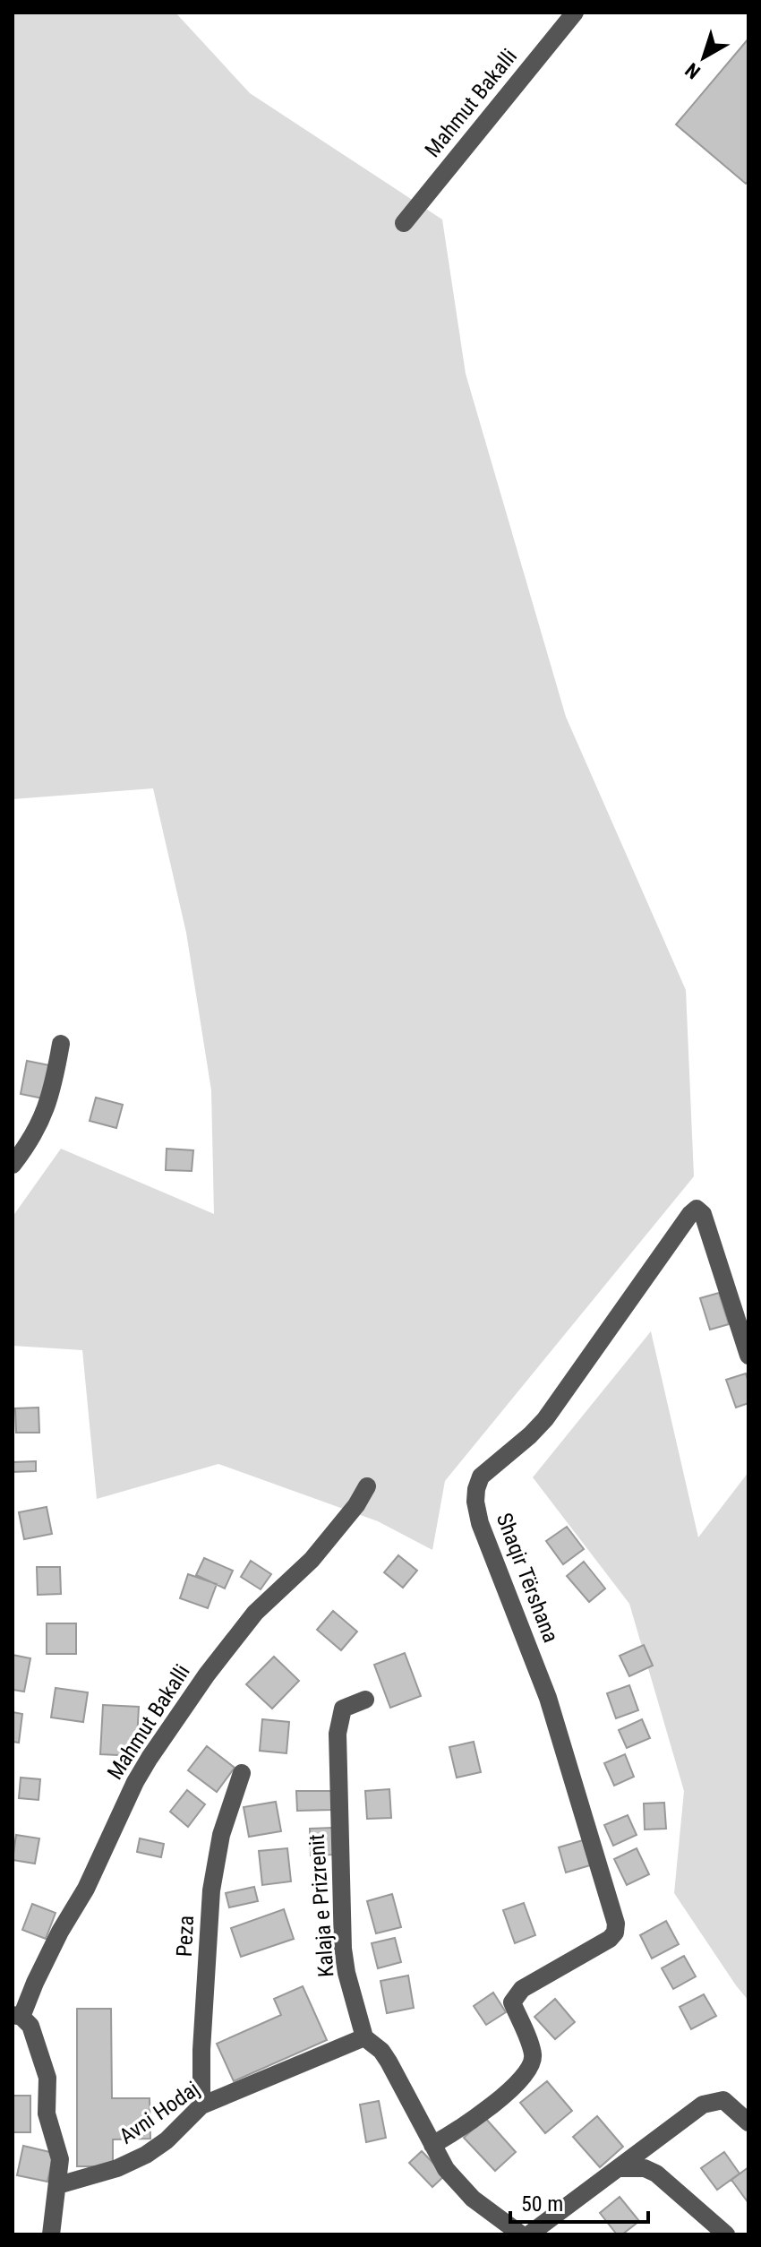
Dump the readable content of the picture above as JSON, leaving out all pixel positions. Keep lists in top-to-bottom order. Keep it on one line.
{"streets":{"street":["Mahmut Bakalli","Shaqir Tërshana","Kalaja e Prizrenit","Peza","Avni Hodaj"]},"crossings":[["Shaqir Tërshana","Kalaja e Prizrenit"],["Kalaja e Prizrenit","Avni Hodaj"],["Peza","Avni Hodaj"]],"scale_bar":"50 m","north":"bottom left"}
